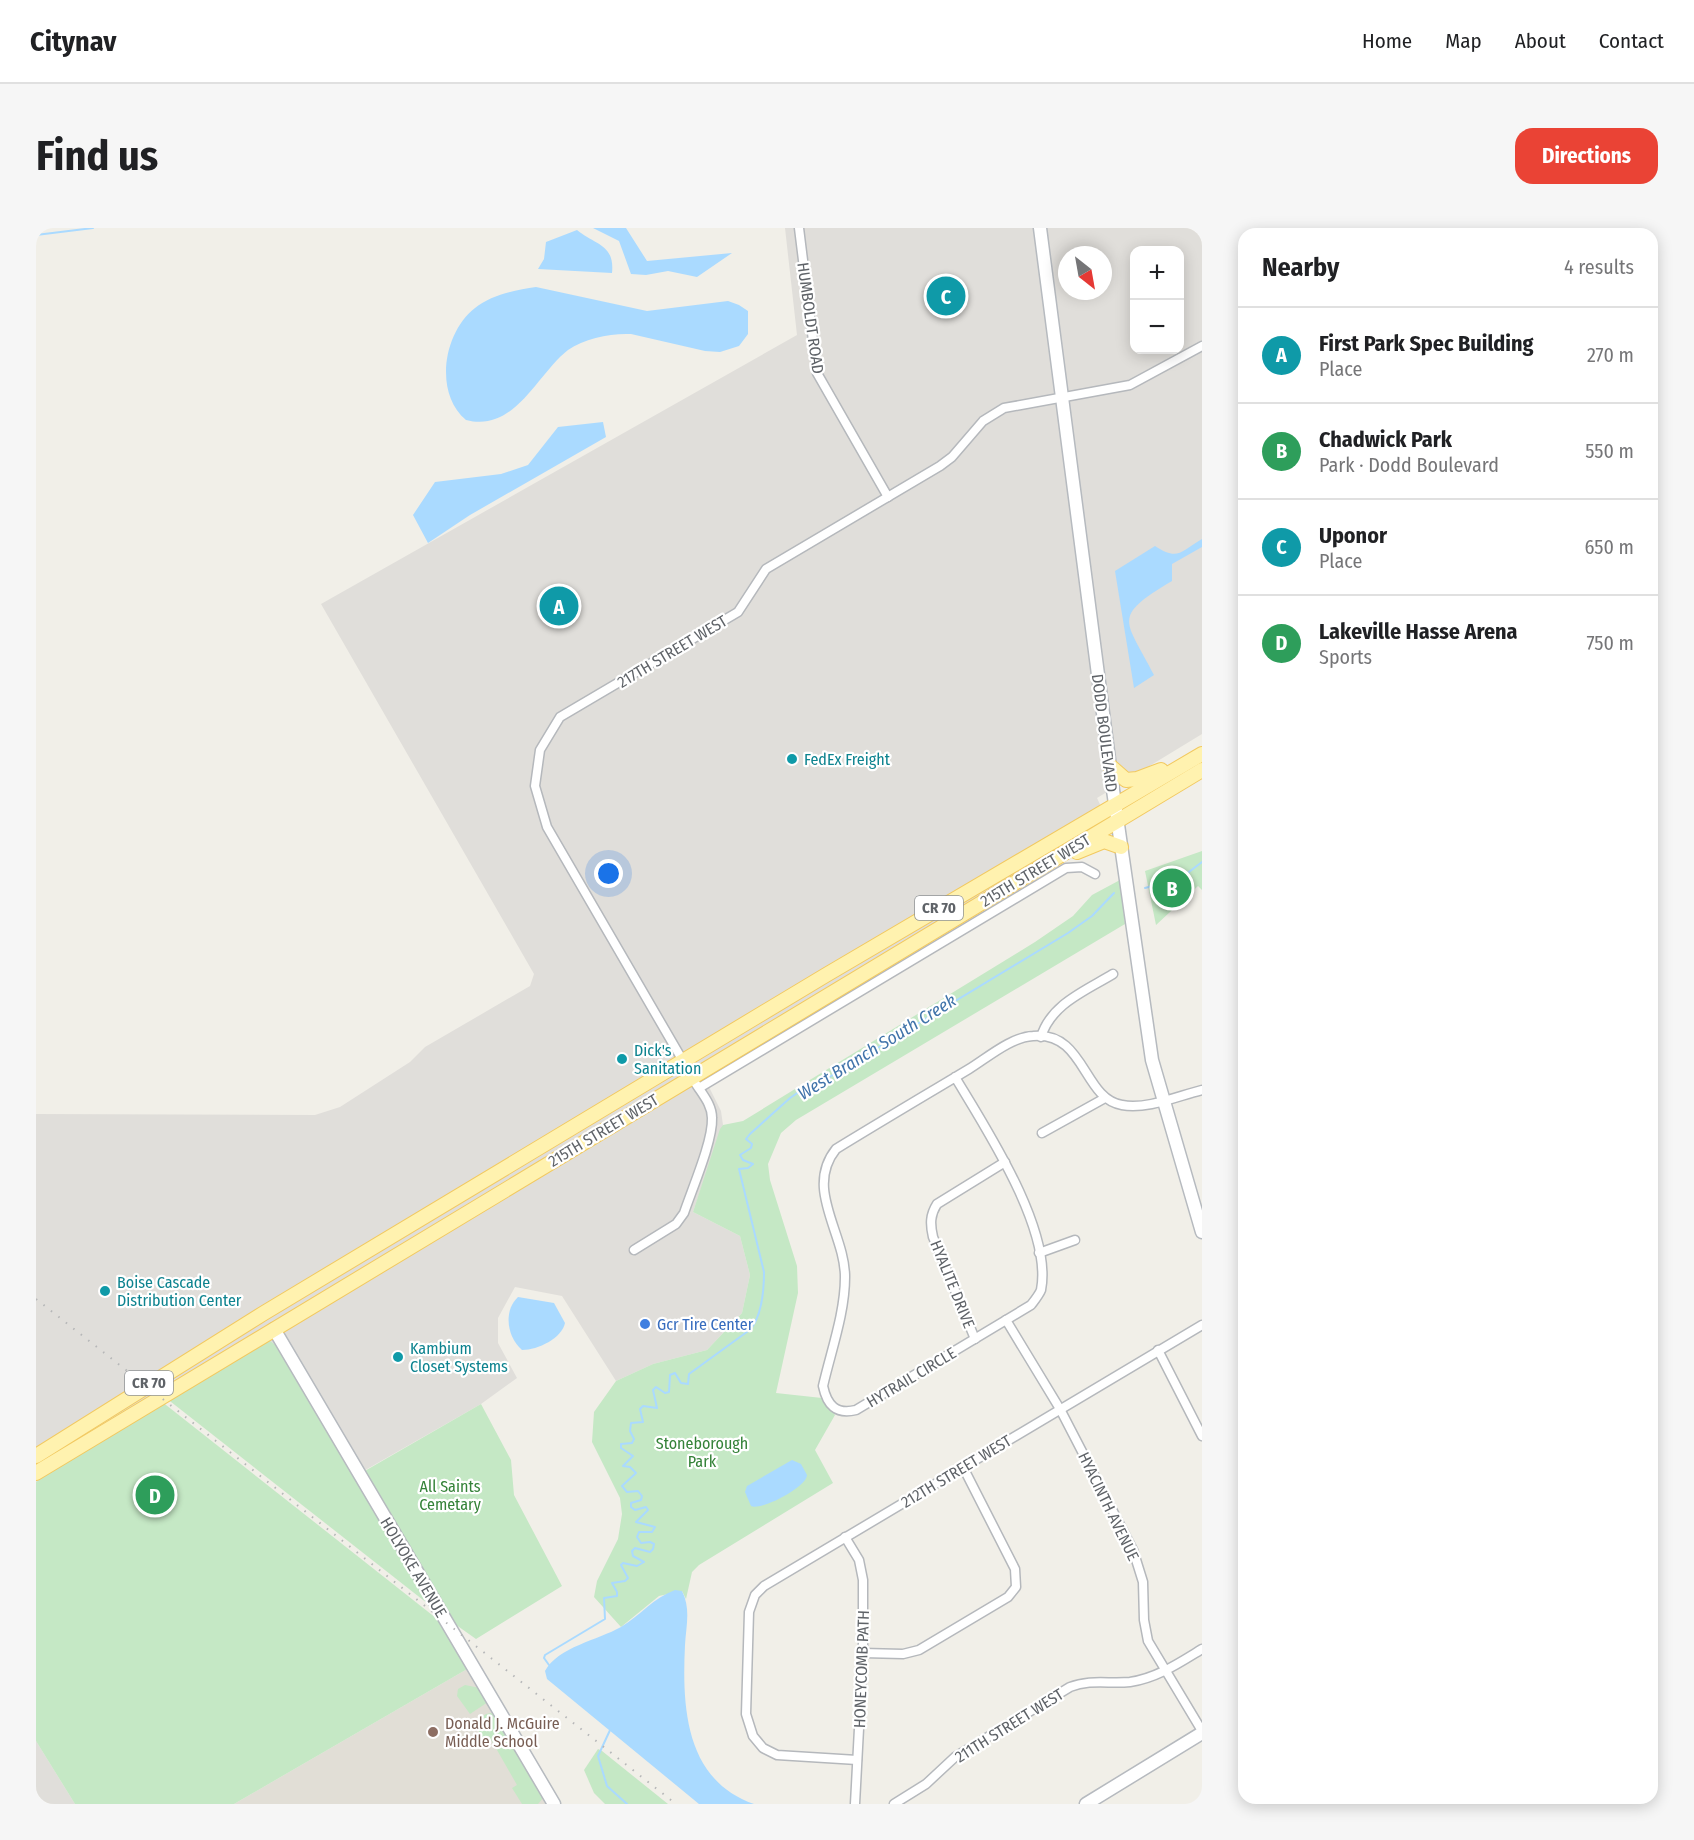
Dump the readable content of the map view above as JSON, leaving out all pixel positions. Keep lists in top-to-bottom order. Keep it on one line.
{"streets":{"main road":["DODD BOULEVARD","215TH STREET WEST","CR 70","HOLYOKE AVENUE"],"street":["HUMBOLDT ROAD","217TH STREET WEST","HYALITE DRIVE","HYTRAIL CIRCLE","212TH STREET WEST","HYACINTH AVENUE","HONEYCOMB PATH","211TH STREET WEST"]},"crossings":[["HUMBOLDT ROAD","217TH STREET WEST"],["217TH STREET WEST","DODD BOULEVARD"],["217TH STREET WEST","215TH STREET WEST"],["DODD BOULEVARD","215TH STREET WEST"],["215TH STREET WEST","HOLYOKE AVENUE"],["HYALITE DRIVE","HYTRAIL CIRCLE"],["HYTRAIL CIRCLE","HYACINTH AVENUE"],["212TH STREET WEST","HYACINTH AVENUE"],["212TH STREET WEST","HONEYCOMB PATH"],["HYACINTH AVENUE","211TH STREET WEST"]],"water":["West Branch South Creek"],"parks":["Stoneborough Park","All Saints Cemetary"],"places":["FedEx Freight","Dick's Sanitation","Boise Cascade Distribution Center","Gcr Tire Center","Kambium Closet Systems","Donald J. McGuire Middle School"],"north":"bottom right","page":{"header":"Citynav","nav":["Home","Map","About","Contact"],"buttons":"Directions","title":"Find us","heading":["Nearby","4 results"],"map_buttons":["+","−"],"pins":["C","A","B","D"],"list":[{"mark":"A","name":"First Park Spec Building","note":"Place","value":"270 m"},{"mark":"B","name":"Chadwick Park","note":"Park · Dodd Boulevard","value":"550 m"},{"mark":"C","name":"Uponor","note":"Place","value":"650 m"},{"mark":"D","name":"Lakeville Hasse Arena","note":"Sports","value":"750 m"}]}}
